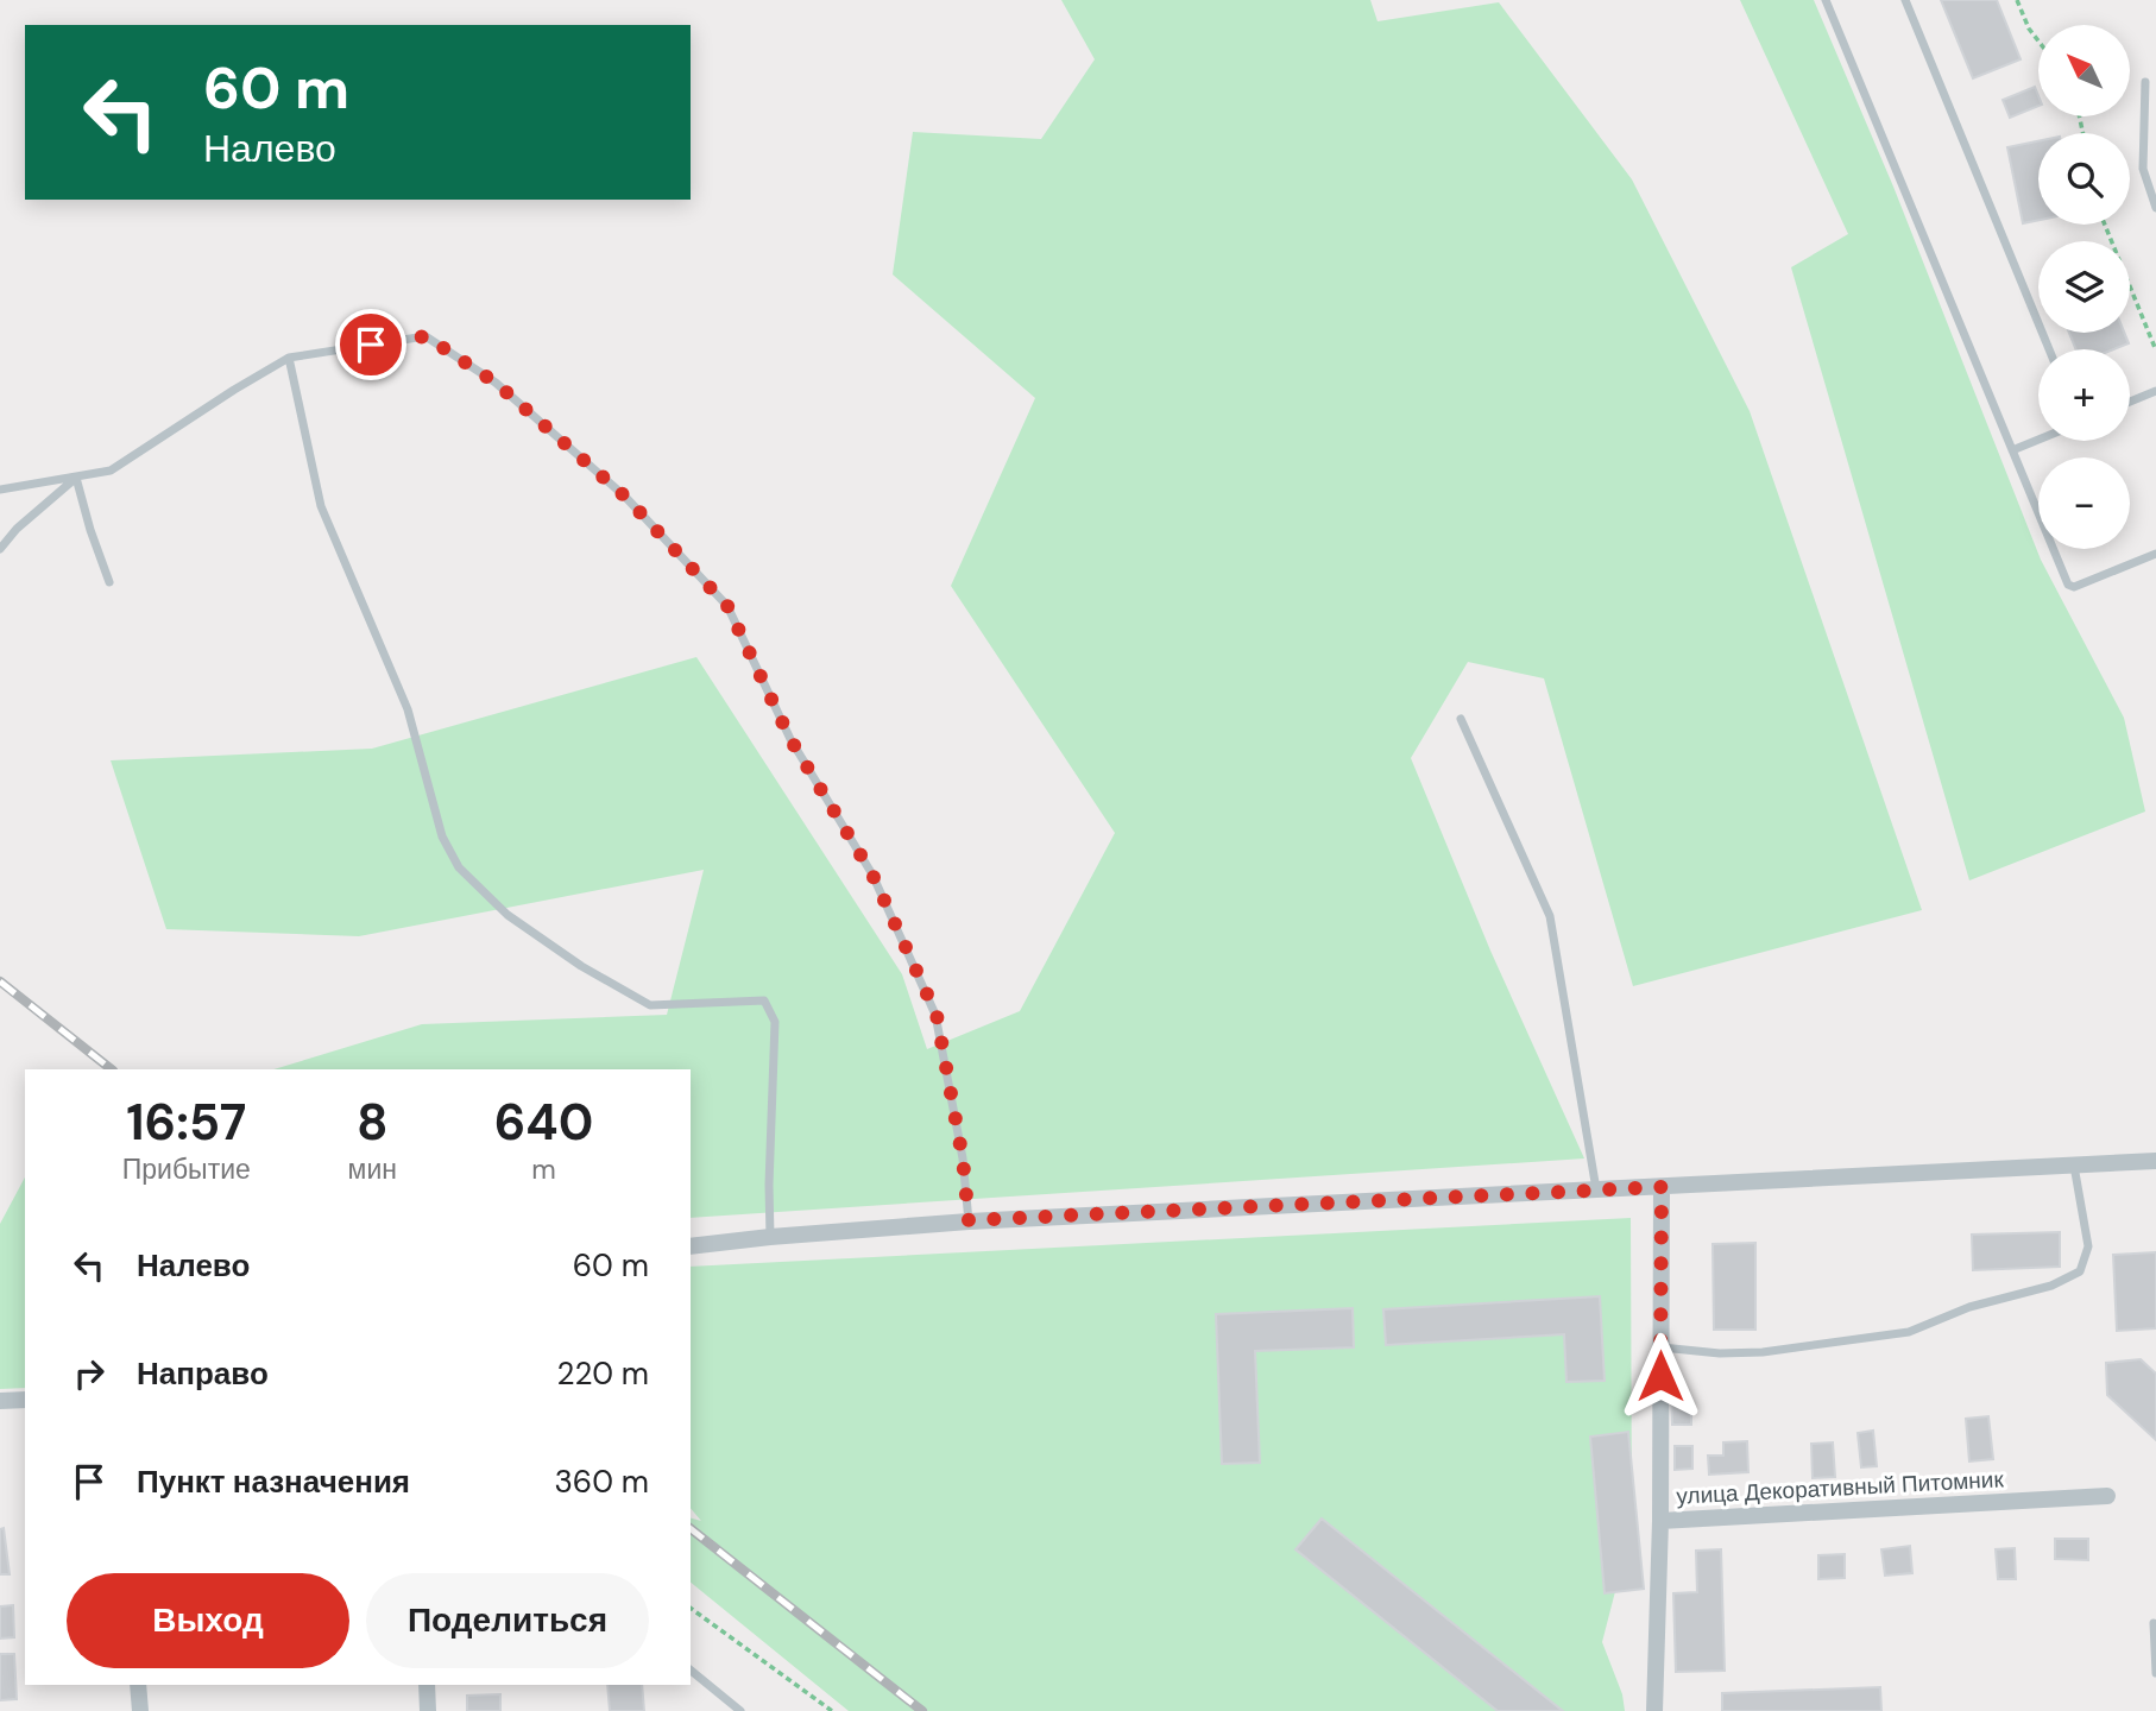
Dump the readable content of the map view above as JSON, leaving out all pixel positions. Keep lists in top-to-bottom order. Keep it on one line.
{"streets":{"street":["улица Декоративный Питомник"]},"north":"top left","page":{"map_buttons":["+","−"],"turn":["60 m","Налево"],"eta":["16:57","Прибытие","8","мин","640","m"],"list":[{"name":"Налево","value":"60 m"},{"name":"Направо","value":"220 m"},{"name":"Пункт назначения","value":"360 m"}],"buttons":["Выход","Поделиться"]}}
